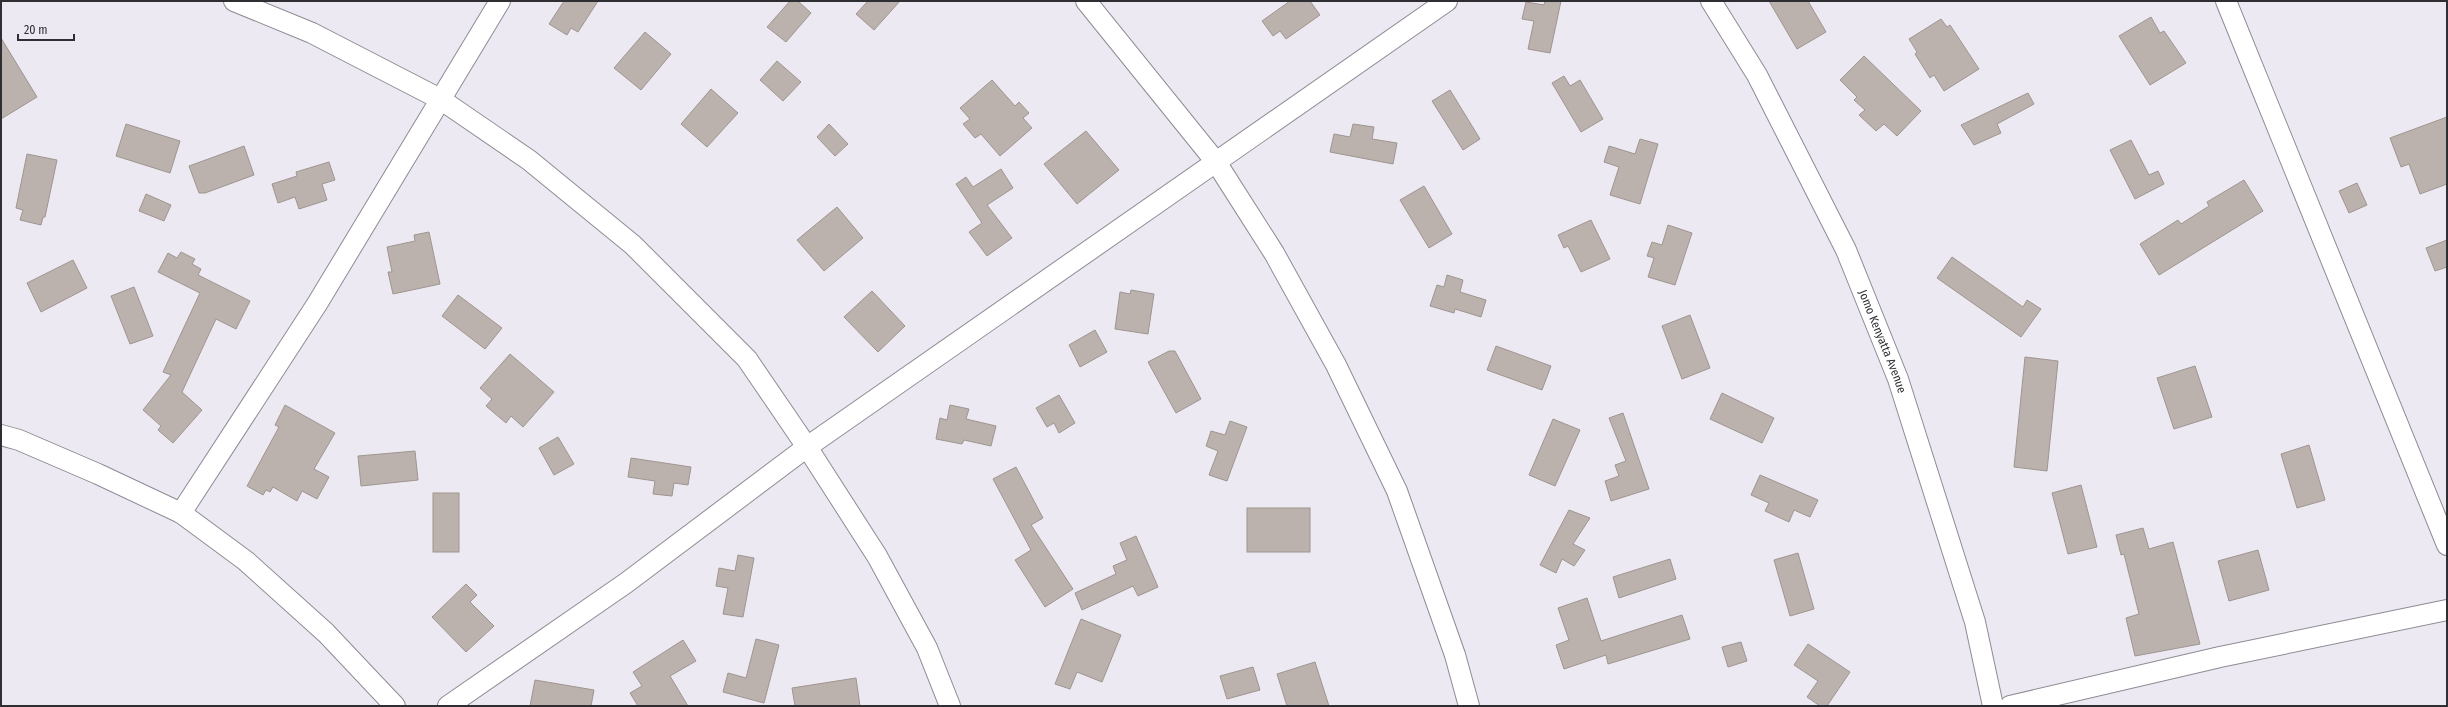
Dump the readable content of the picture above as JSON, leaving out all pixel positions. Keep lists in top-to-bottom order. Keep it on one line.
{"streets":{"street":["Jomo Kenyatta Avenue"]},"scale_bar":"20 m"}
